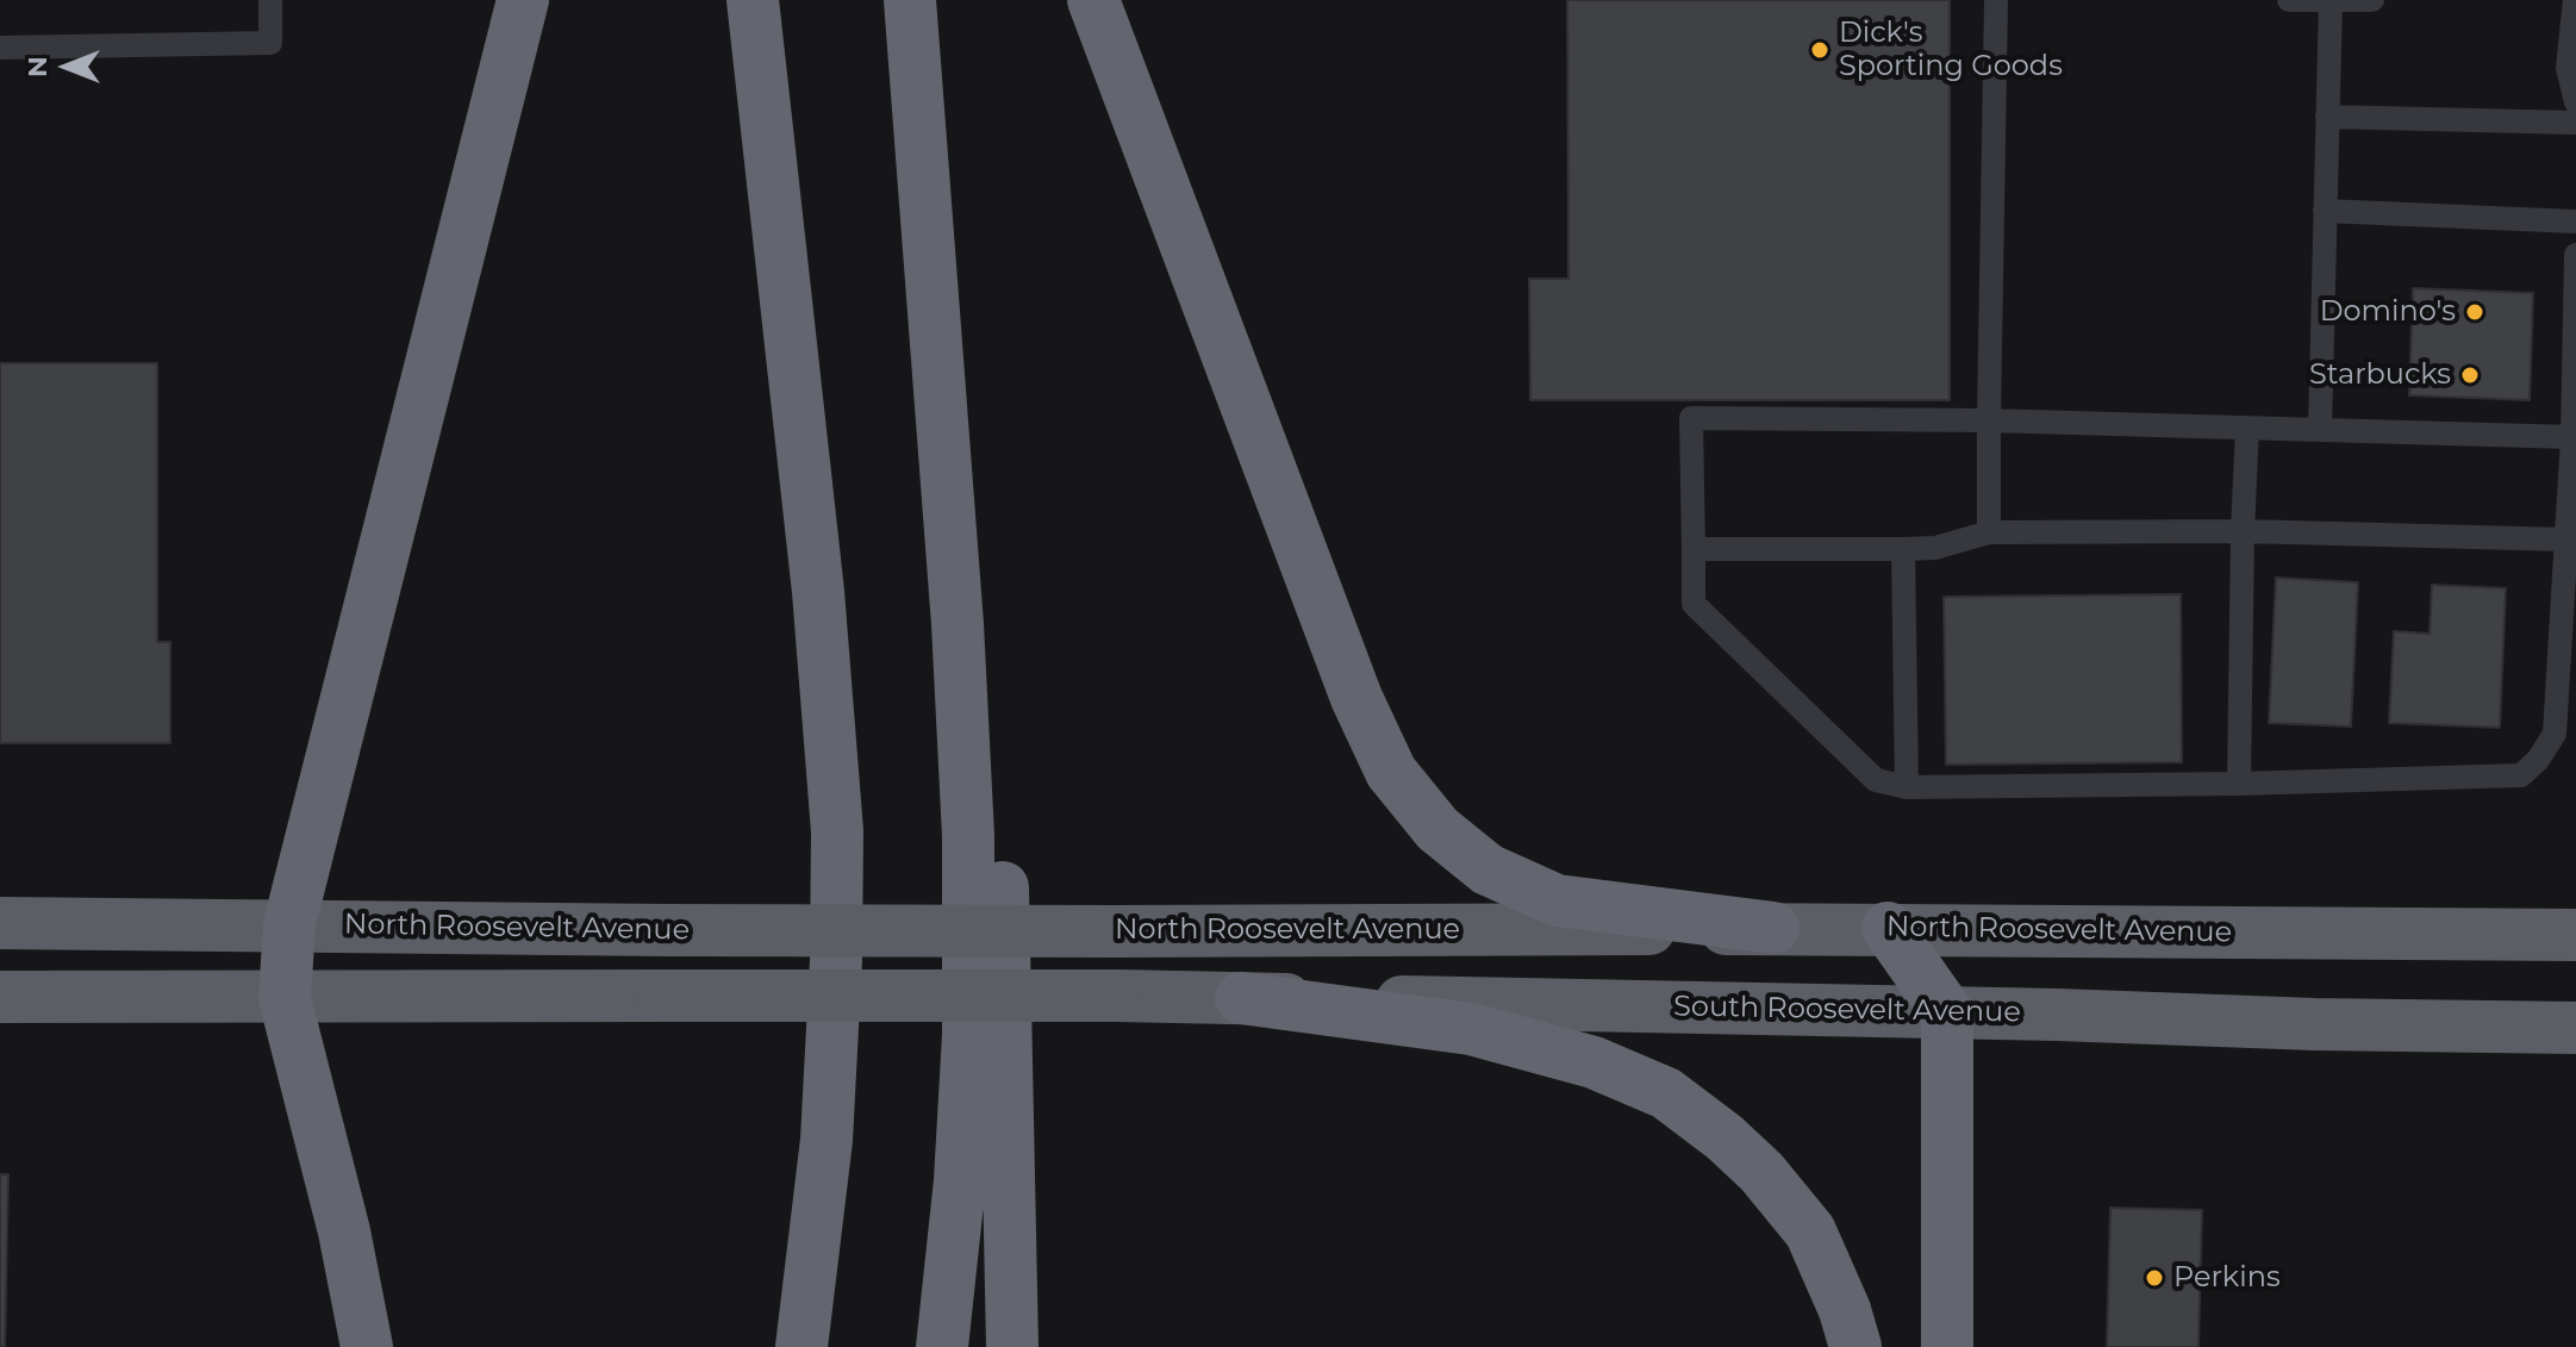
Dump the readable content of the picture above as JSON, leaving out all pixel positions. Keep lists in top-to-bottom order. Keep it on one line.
{"streets":{"highway":["North Roosevelt Avenue","South Roosevelt Avenue"]},"places":["Dick's Sporting Goods","Domino's","Starbucks","Perkins"],"north":"left"}
